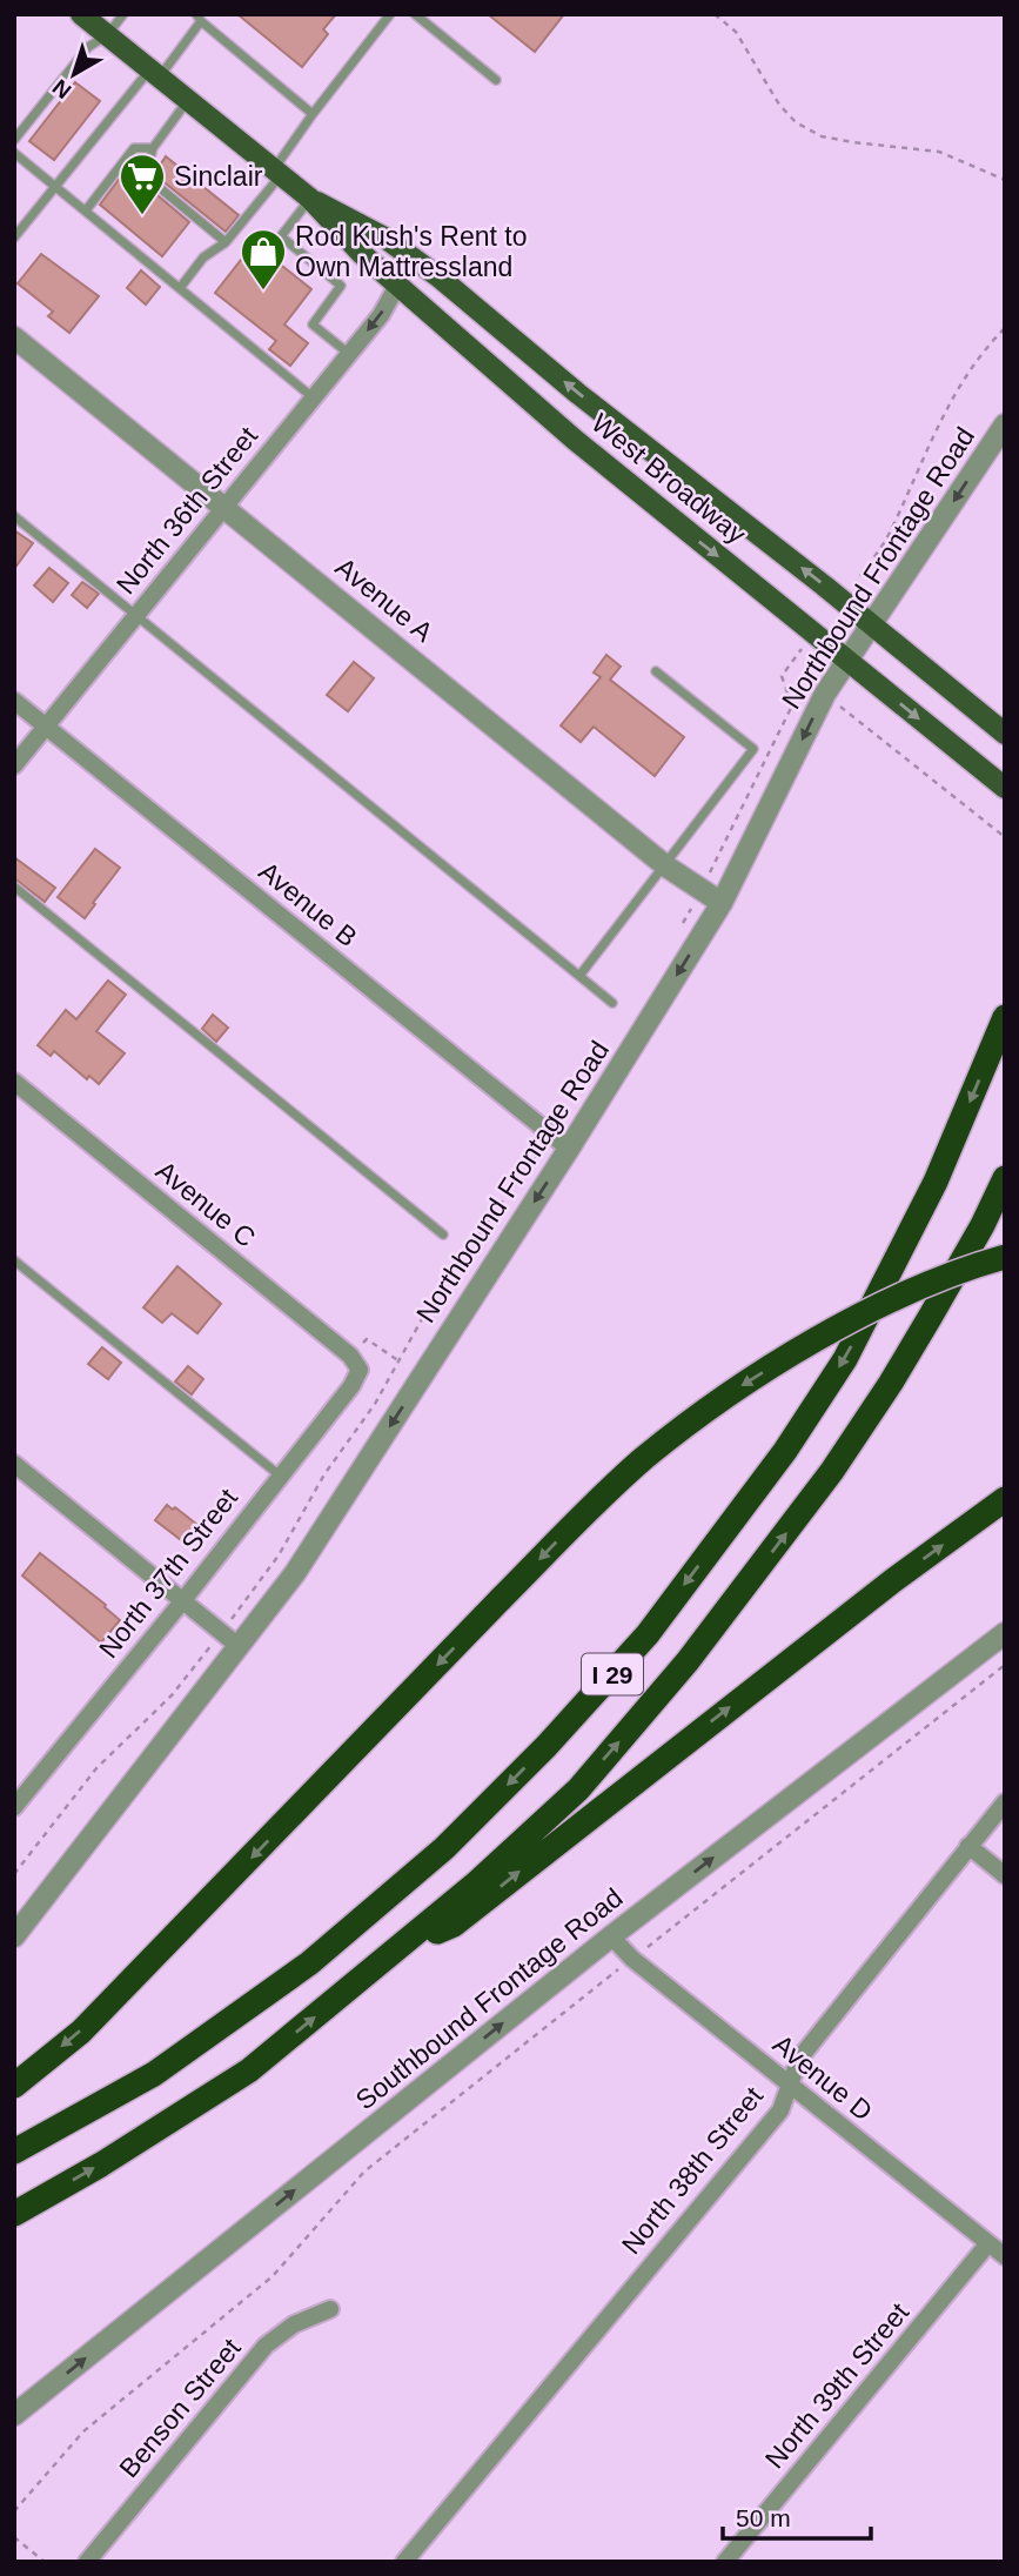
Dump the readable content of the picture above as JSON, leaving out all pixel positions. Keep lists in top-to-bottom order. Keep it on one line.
{"streets":{"highway":["I 29"],"main road":["West Broadway"],"street":["North 36th Street","Northbound Frontage Road","Avenue A","Avenue B","Avenue C","North 37th Street","Southbound Frontage Road","Avenue D","North 38th Street","North 39th Street","Benson Street"]},"crossings":[["West Broadway","North 36th Street"],["West Broadway","Northbound Frontage Road"],["North 36th Street","Avenue A"],["North 36th Street","Avenue B"],["Northbound Frontage Road","Avenue A"],["Northbound Frontage Road","Avenue B"],["Avenue C","North 37th Street"],["Southbound Frontage Road","Avenue D"],["Avenue D","North 38th Street"],["Avenue D","North 39th Street"]],"one_way":["Northbound Frontage Road","Southbound Frontage Road"],"places":{"supermarket":["Sinclair"],"shop":["Rod Kush's Rent to Own Mattressland"]},"scale_bar":"50 m","north":"bottom left"}
